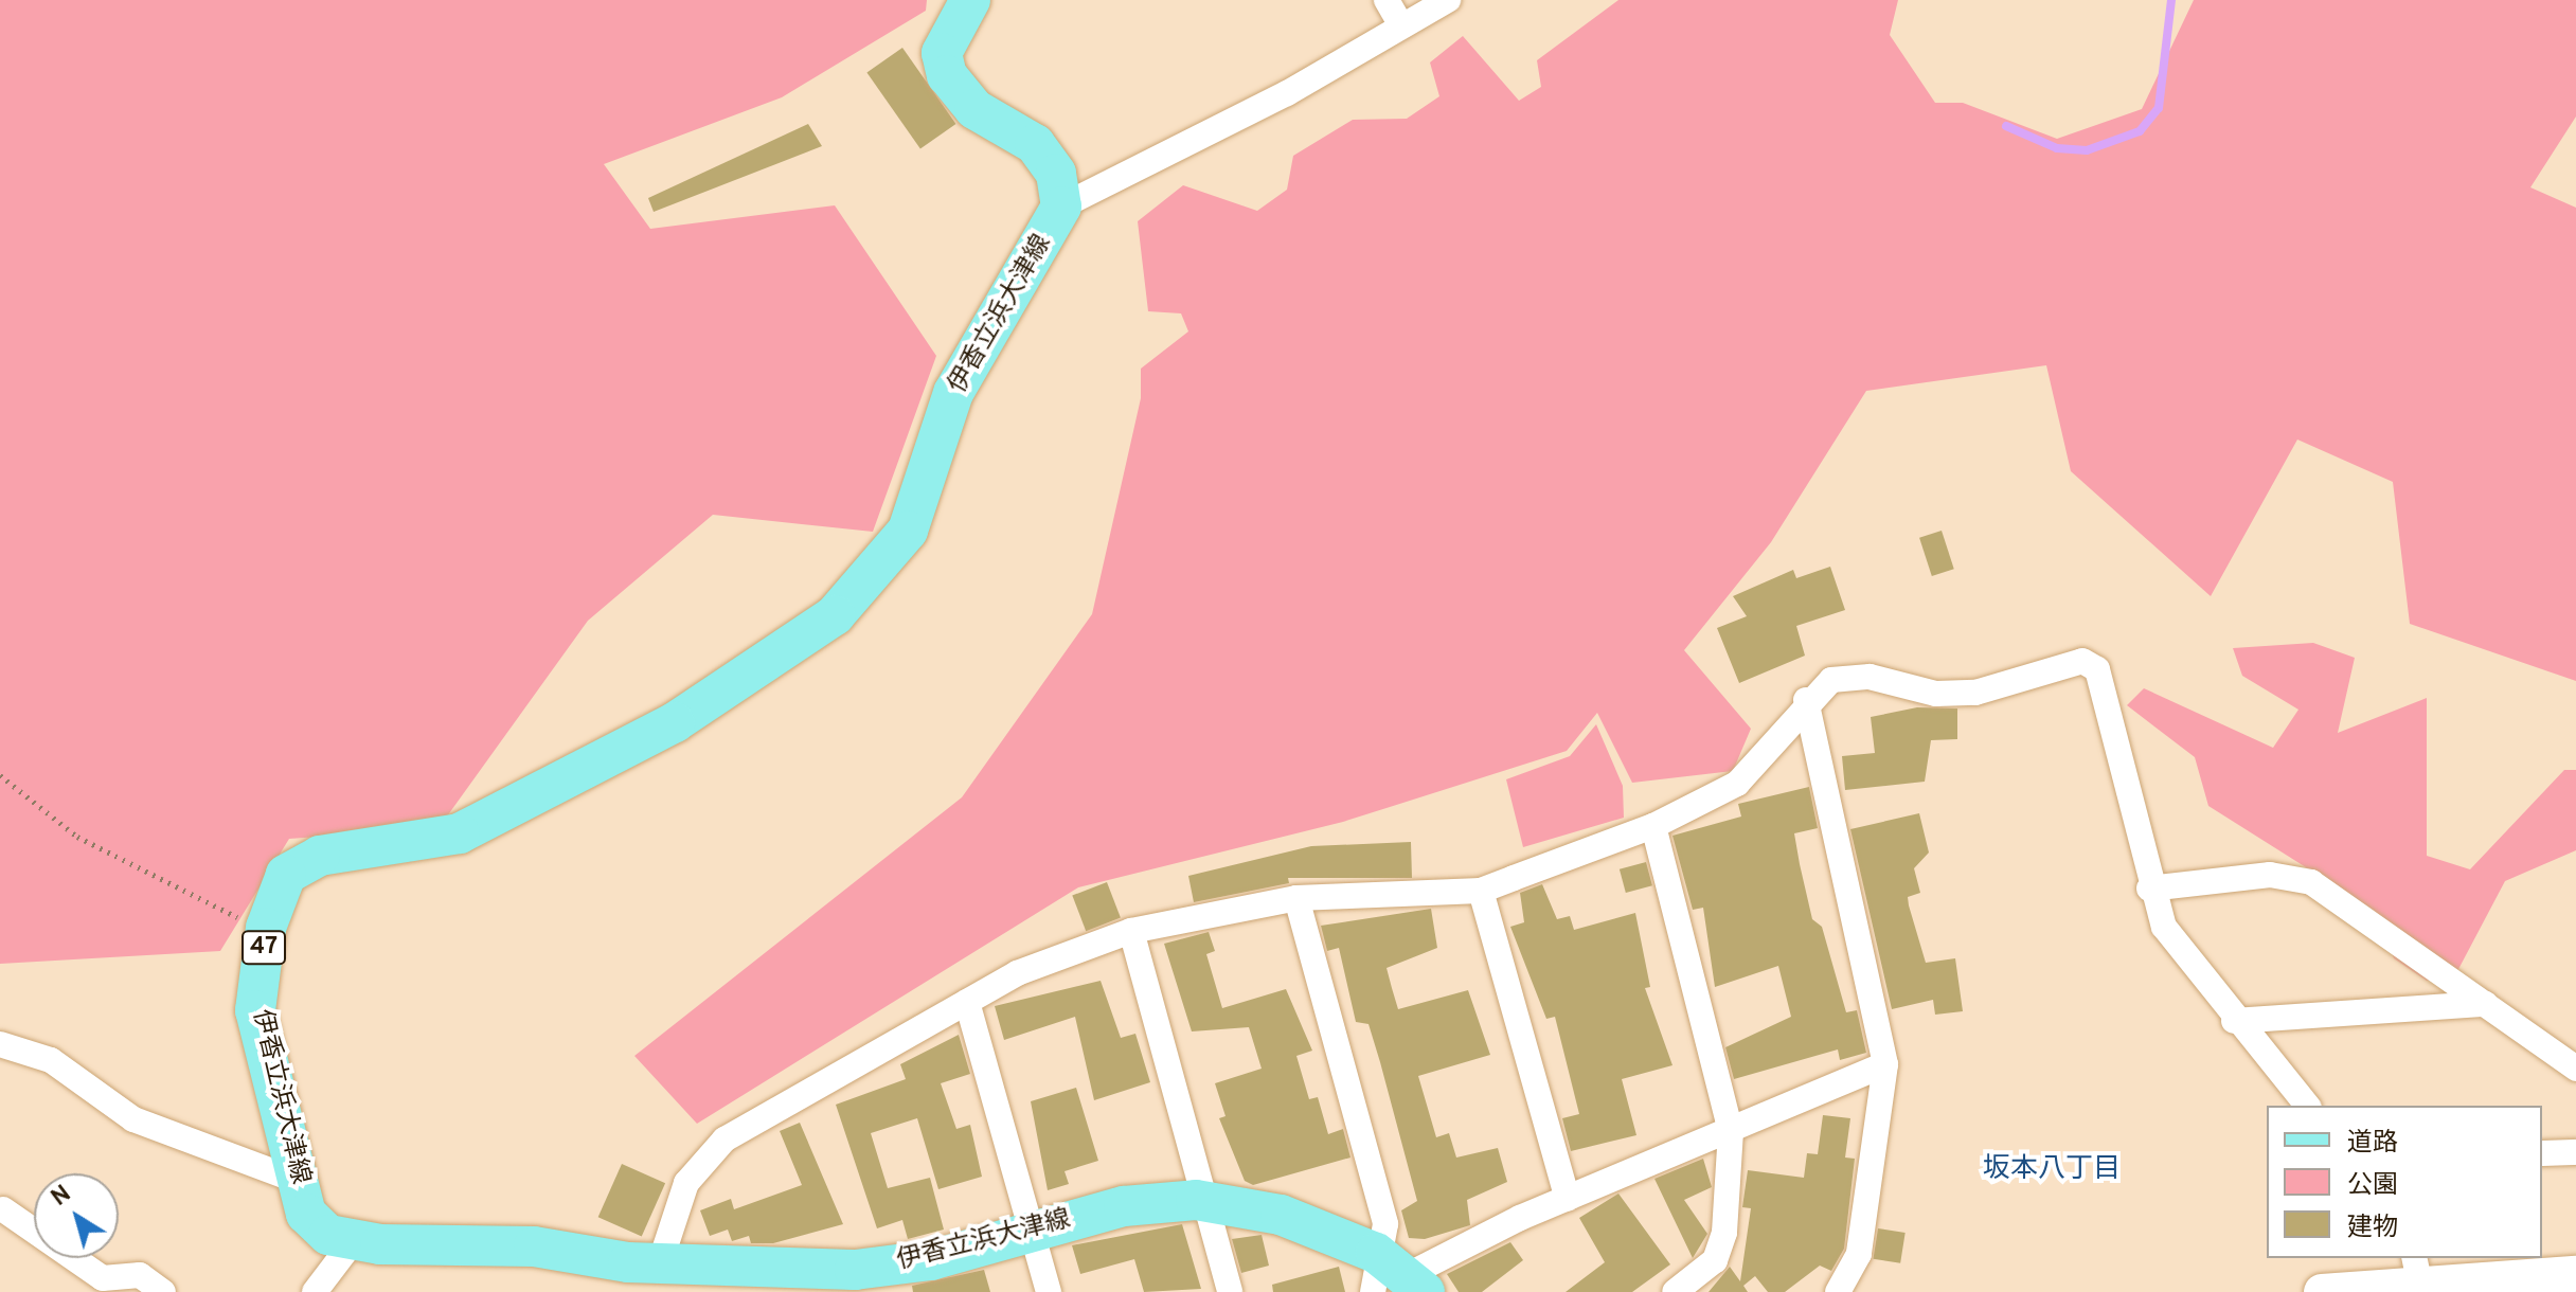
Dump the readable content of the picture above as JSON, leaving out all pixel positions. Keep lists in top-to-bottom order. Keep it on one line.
{"streets":{"main road":["伊香立浜大津線","47"]},"districts":["坂本八丁目"],"legend":["道路","公園","建物"],"north":"top left"}
